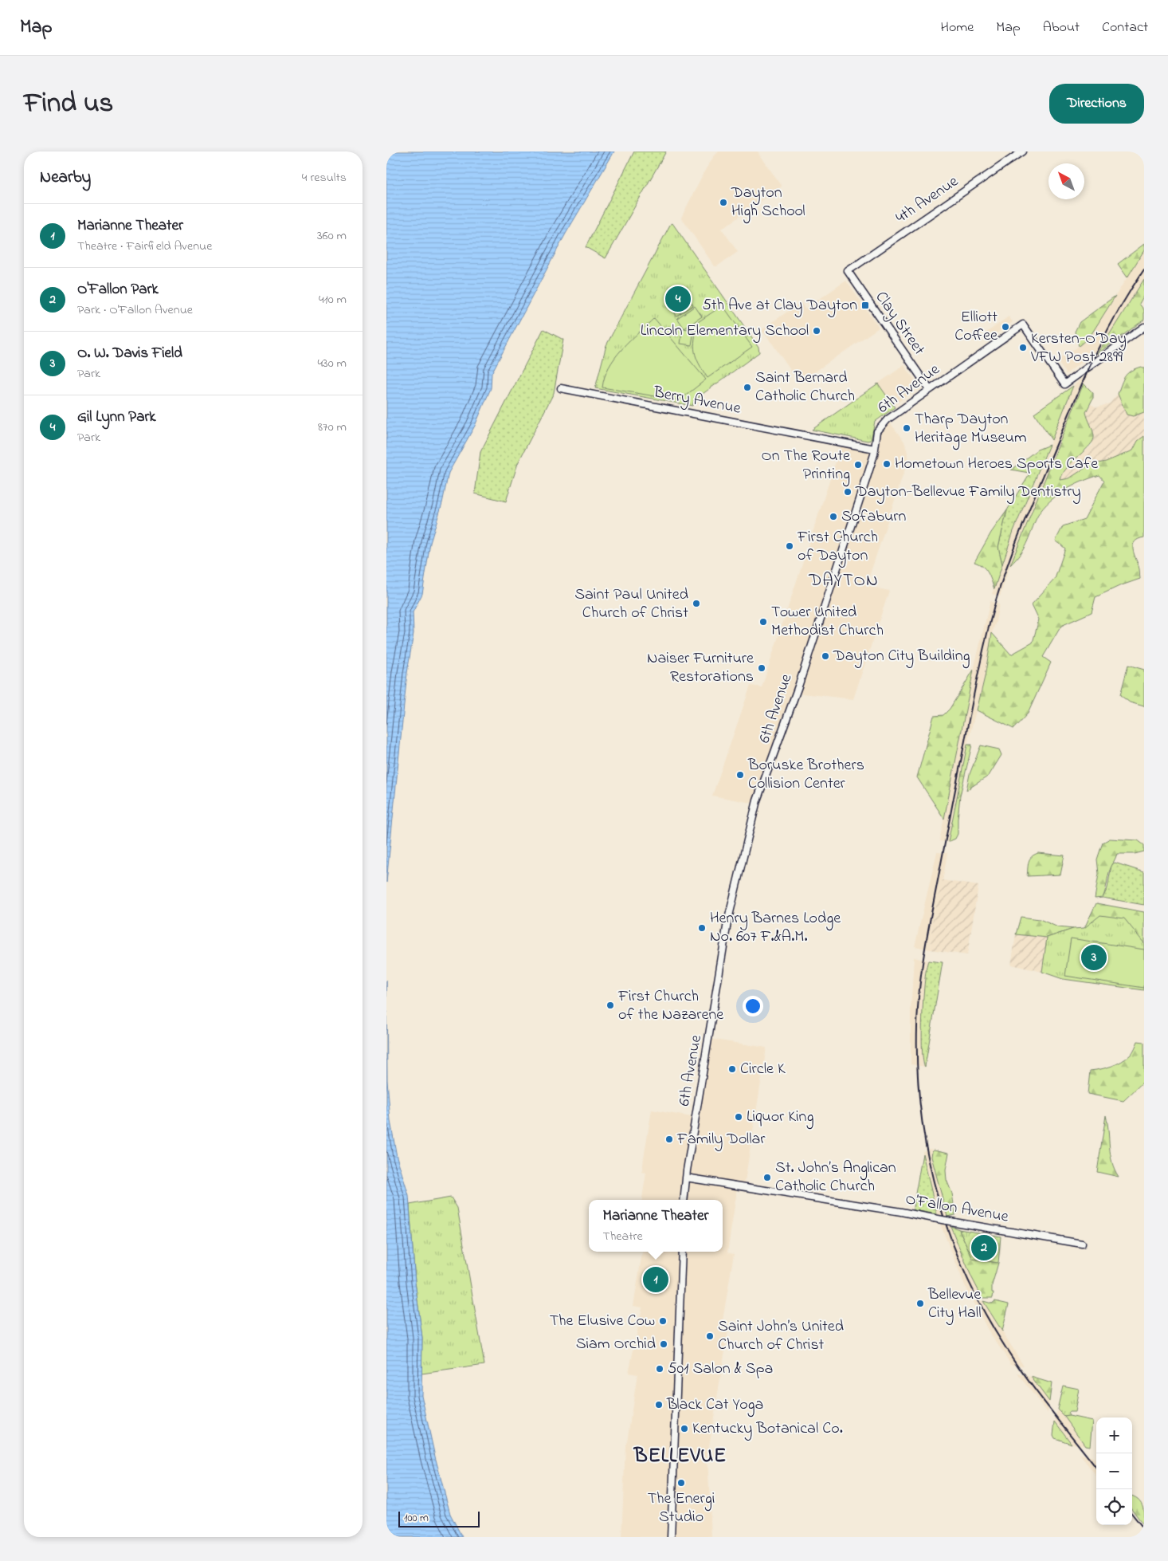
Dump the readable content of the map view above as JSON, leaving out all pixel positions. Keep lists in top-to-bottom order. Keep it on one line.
{"streets":{"street":["4th Avenue","Clay Street","6th Avenue","Berry Avenue","O’Fallon Avenue"]},"crossings":[["4th Avenue","Clay Street"],["Clay Street","6th Avenue"],["6th Avenue","Berry Avenue"],["6th Avenue","O’Fallon Avenue"]],"districts":["DAYTON","BELLEVUE"],"places":{"other":["Dayton High School","Elliott Coffee","Lincoln Elementary School","Kersten-O’Day VFW Post 2899","Saint Bernard Catholic Church","Tharp Dayton Heritage Museum","Hometown Heroes Sports Cafe","On The Route Printing","Dayton-Bellevue Family Dentistry","Sofaburn","First Church of Dayton","Saint Paul United Church of Christ","Tower United Methodist Church","Dayton City Building","Naiser Furniture Restorations","Boruske Brothers Collision Center","Henry Barnes Lodge No. 607 F.&A.M.","First Church of the Nazarene","Circle K","Liquor King","Family Dollar","St. John’s Anglican Catholic Church","Bellevue City Hall","The Elusive Cow","Saint John’s United Church of Christ","Siam Orchid","501 Salon & Spa","Black Cat Yoga","Kentucky Botanical Co.","The Energi Studio"],"transit":["5th Ave at Clay Dayton"]},"scale_bar":"100 m","north":"top left","page":{"header":"Map","nav":["Home","Map","About","Contact"],"title":"Find us","buttons":"Directions","heading":["Nearby","4 results"],"list":[{"mark":"1","name":"Marianne Theater","note":"Theatre · Fairfield Avenue","value":"360 m"},{"mark":"2","name":"O'Fallon Park","note":"Park · O’Fallon Avenue","value":"410 m"},{"mark":"3","name":"O. W. Davis Field","note":"Park","value":"430 m"},{"mark":"4","name":"Gil Lynn Park","note":"Park","value":"870 m"}],"pins":["4","3","2","1"],"popup":["Marianne Theater","Theatre"],"map_buttons":["+","−"],"scale":"100 m"}}
